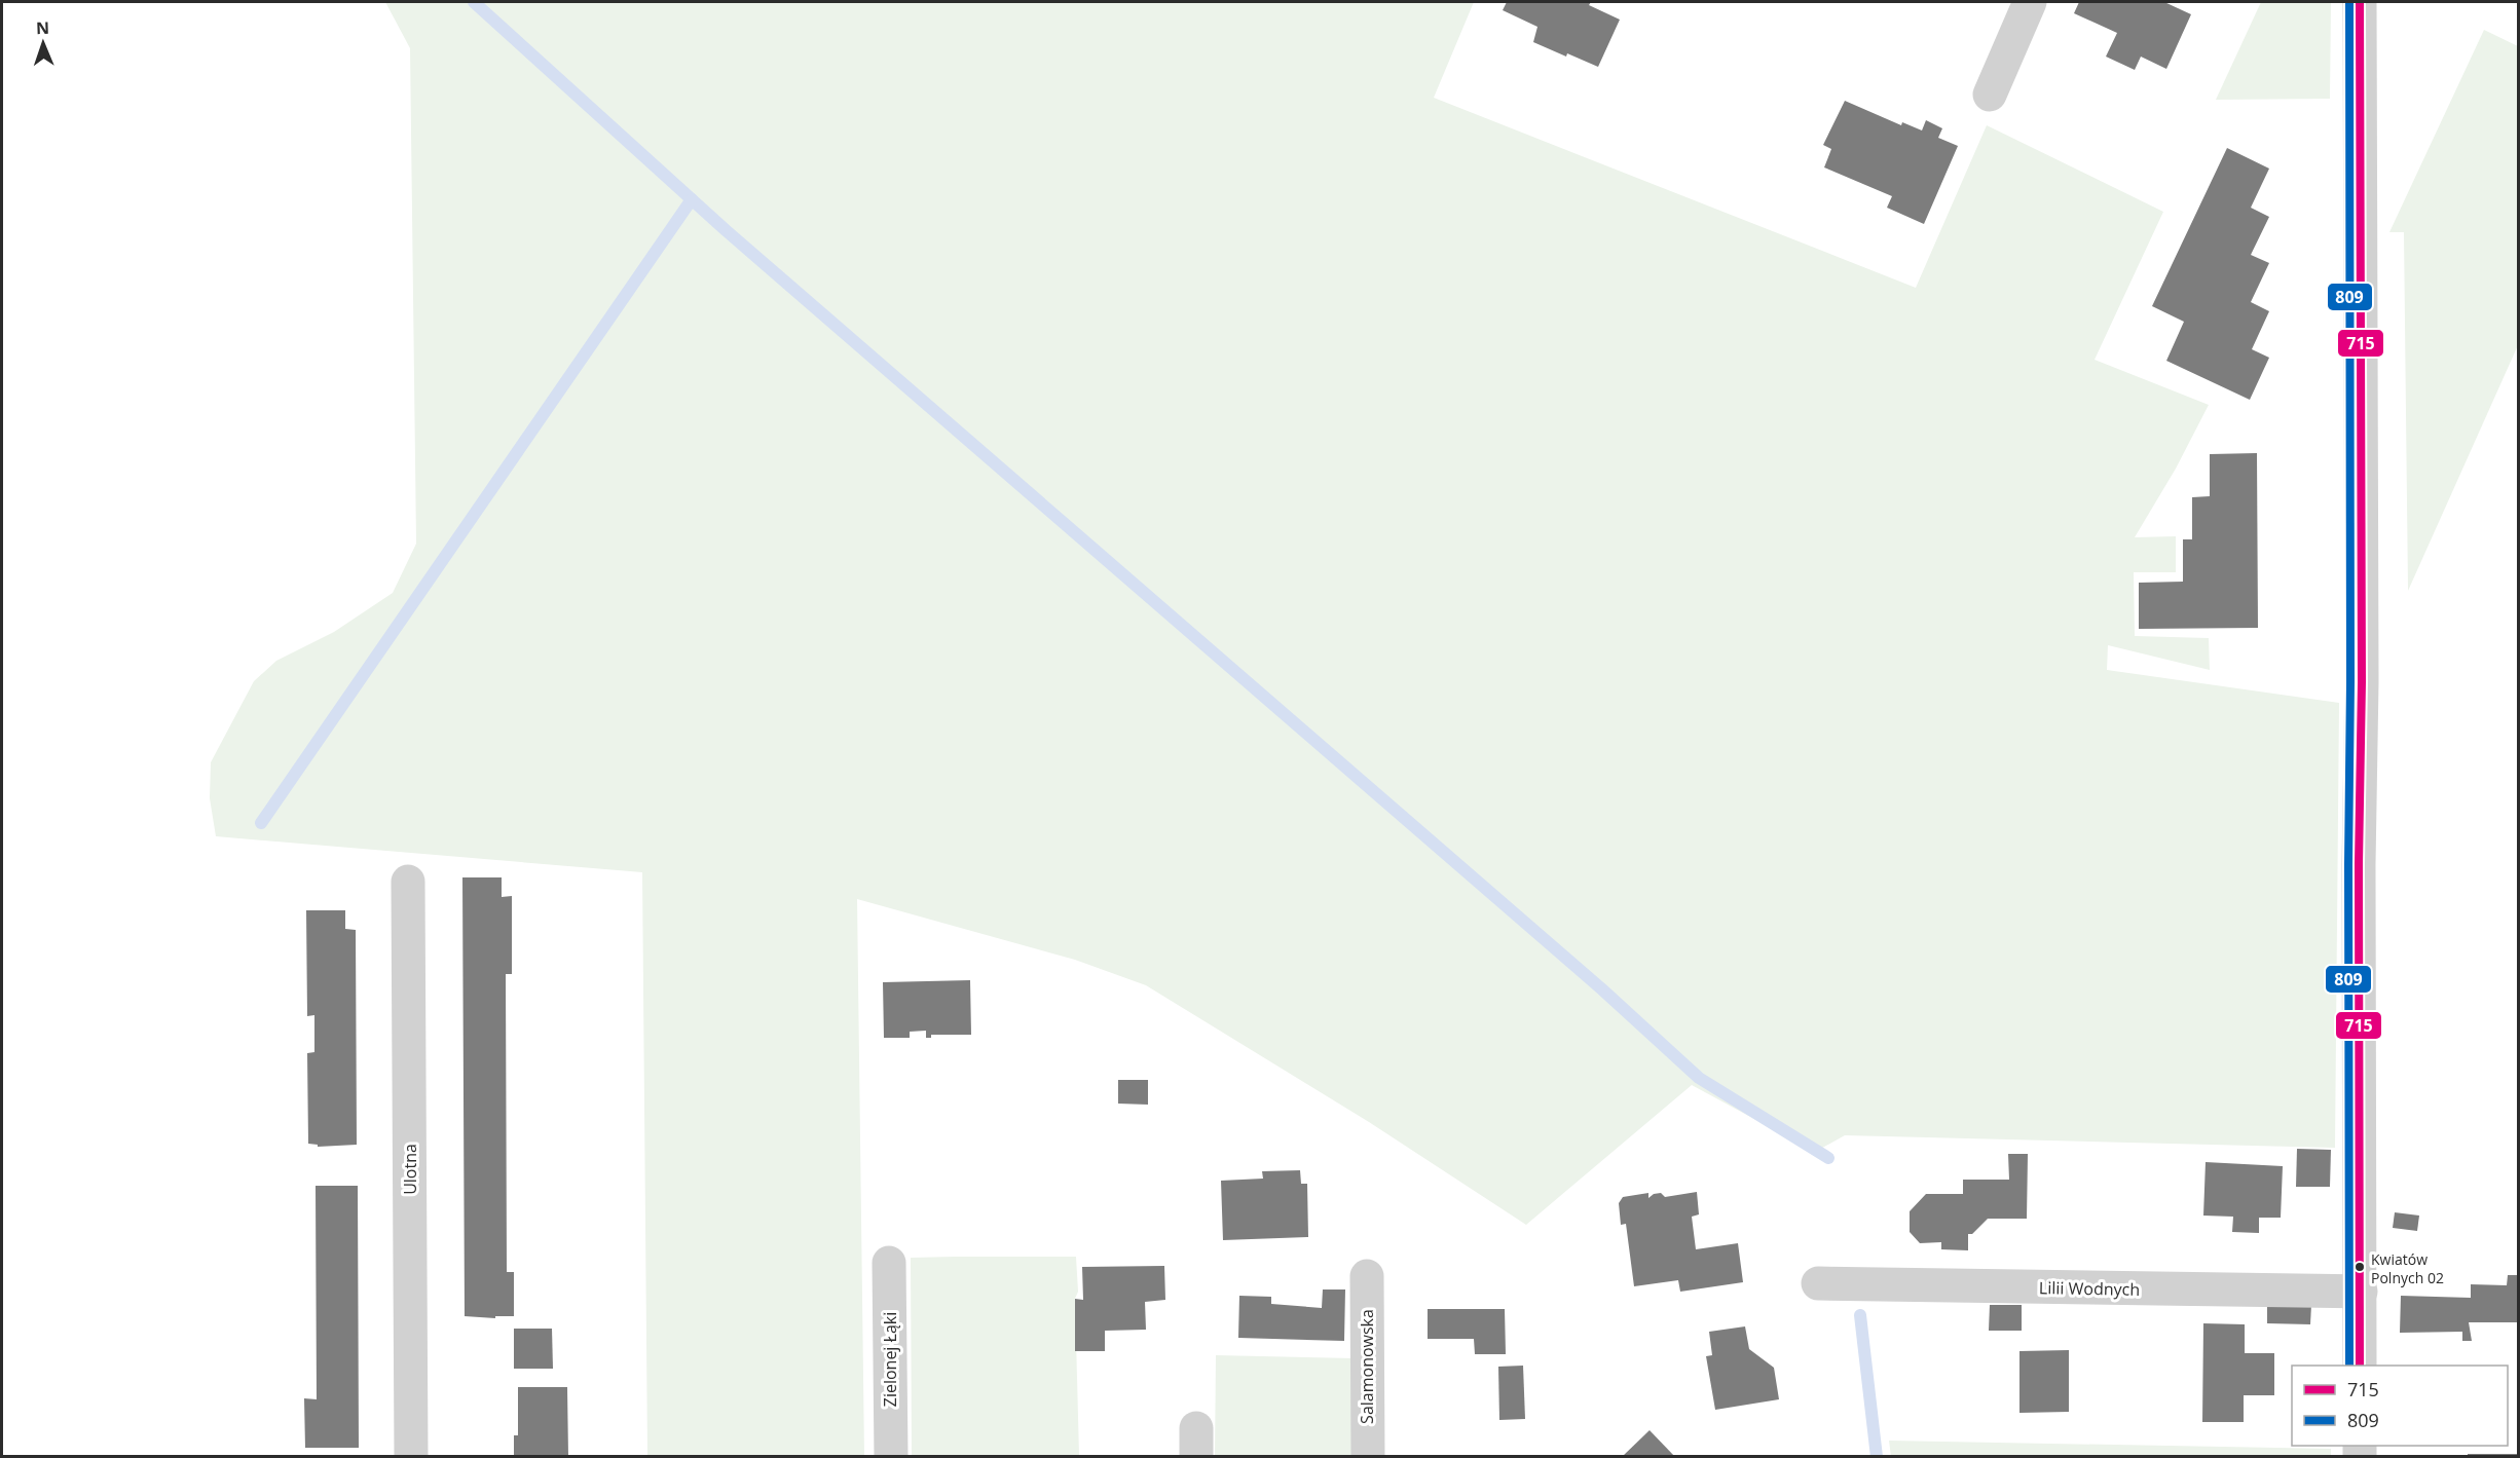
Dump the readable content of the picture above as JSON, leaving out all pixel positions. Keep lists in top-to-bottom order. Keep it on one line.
{"streets":{"street":["Ulotna","Lilii Wodnych","Zielonej Łąki","Salamonowska"]},"places":["Kwiatów Polnych 02"],"lines":["transit line 715","transit line 809"],"legend":["715","809"],"north":"top"}
